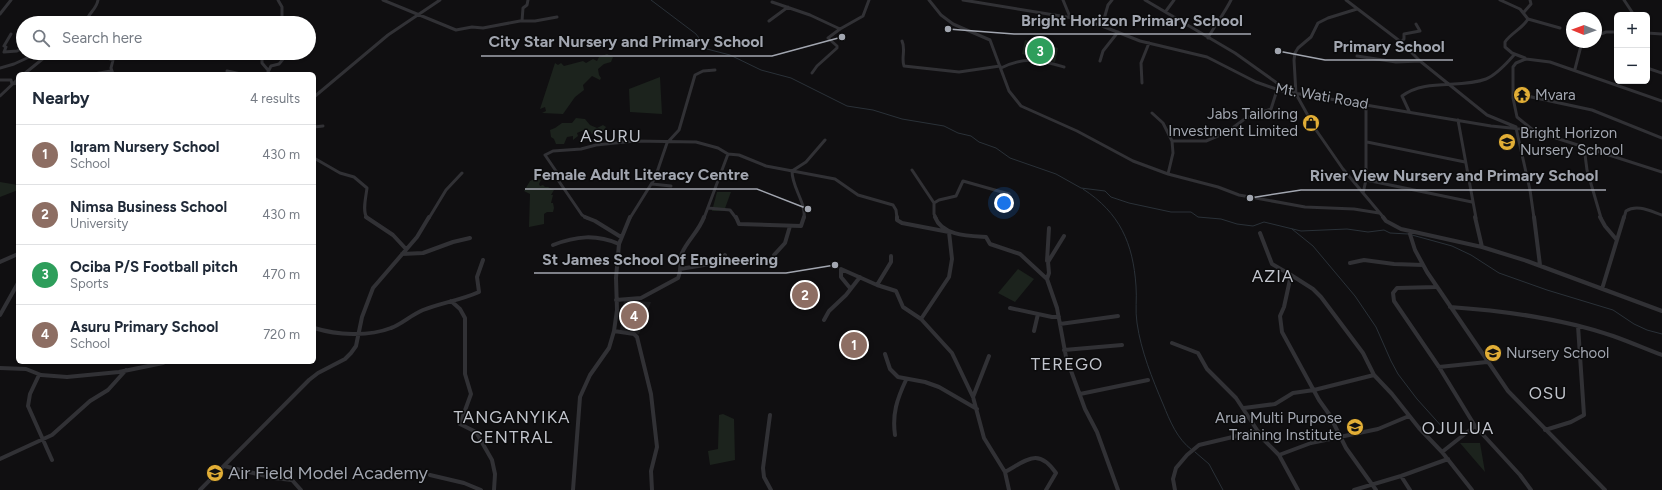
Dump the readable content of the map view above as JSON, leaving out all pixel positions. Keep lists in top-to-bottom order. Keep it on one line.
{"streets":{"street":["Mt. Wati Road"]},"districts":["ASURU","AZIA","TEREGO","OSU","TANGANYIKA CENTRAL","OJULUA"],"places":{"other":["Bright Horizon Primary School","City Star Nursery and Primary School","Primary School","River View Nursery and Primary School","Female Adult Literacy Centre","St James School Of Engineering"],"temple":["Mvara"],"shop":["Jabs Tailoring Investment Limited"],"school or university":["Bright Horizon Nursery School","Nursery School","Arua Multi Purpose Training Institute","Air Field Model Academy"]},"north":"left","page":{"map_buttons":["+","−"],"search":"Search here","pins":["3","2","4","1"],"heading":["Nearby","4 results"],"list":[{"mark":"1","name":"Iqram Nursery School","note":"School","value":"430 m"},{"mark":"2","name":"Nimsa Business School","note":"University","value":"430 m"},{"mark":"3","name":"Ociba P/S Football pitch","note":"Sports","value":"470 m"},{"mark":"4","name":"Asuru Primary School","note":"School","value":"720 m"}]}}
